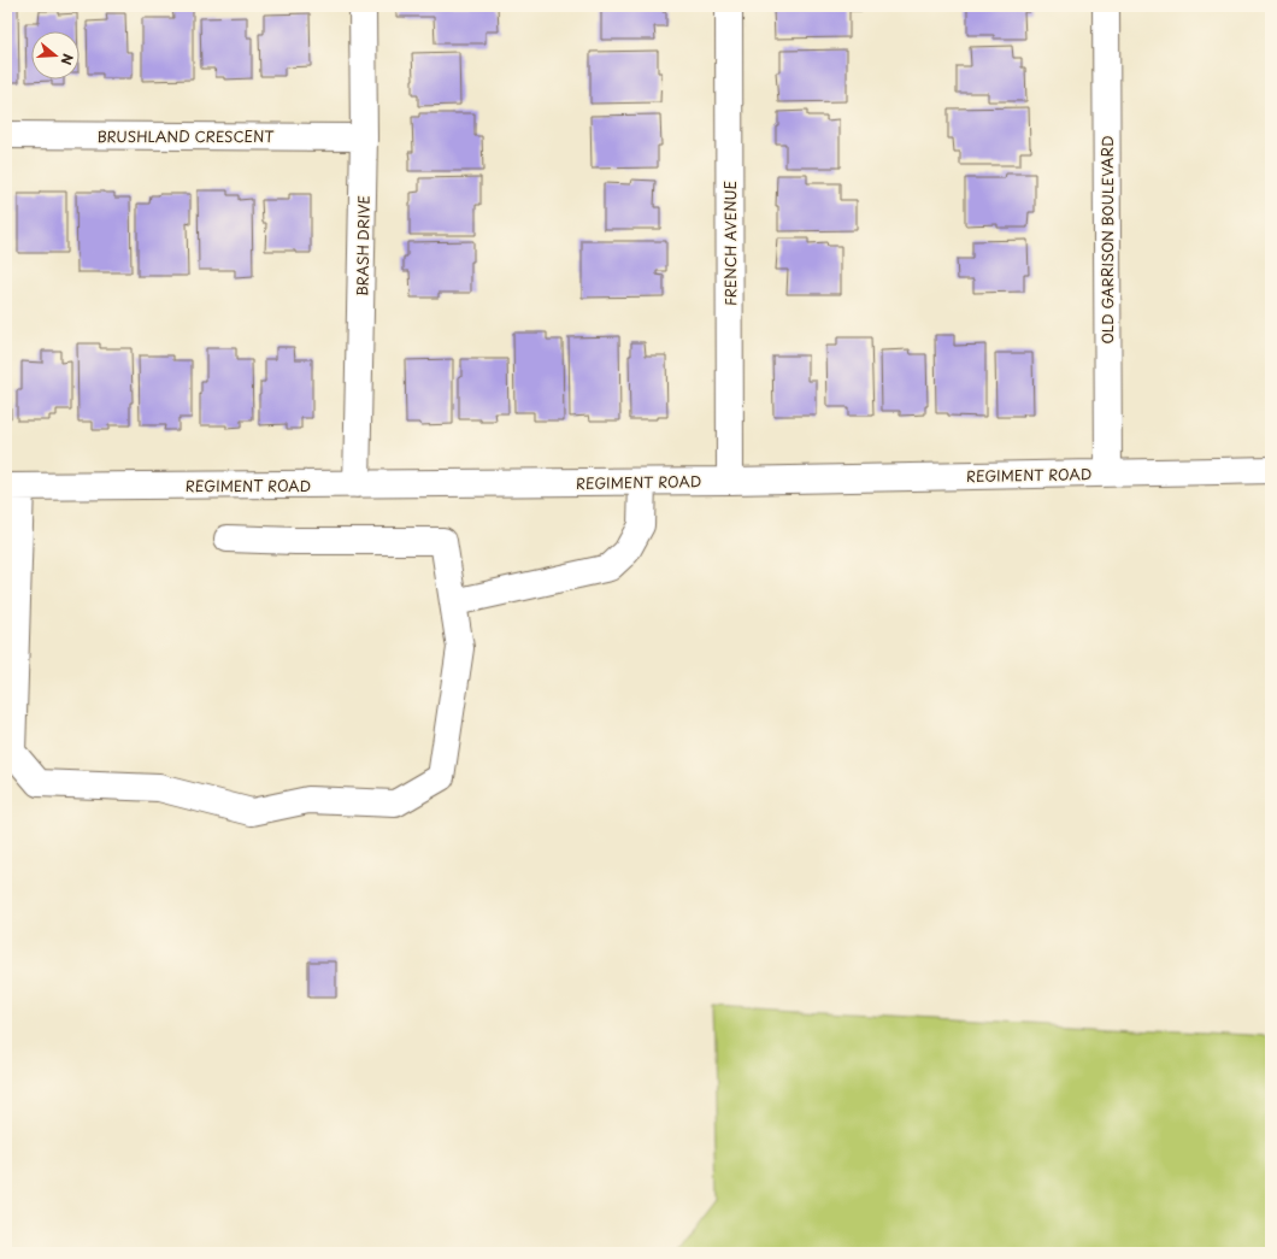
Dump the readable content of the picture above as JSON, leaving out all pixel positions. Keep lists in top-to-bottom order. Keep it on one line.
{"streets":{"street":["BRUSHLAND CRESCENT","OLD GARRISON BOULEVARD","FRENCH AVENUE","BRASH DRIVE","REGIMENT ROAD"]},"crossings":[["BRUSHLAND CRESCENT","BRASH DRIVE"],["OLD GARRISON BOULEVARD","REGIMENT ROAD"],["FRENCH AVENUE","REGIMENT ROAD"],["BRASH DRIVE","REGIMENT ROAD"]],"north":"right"}
